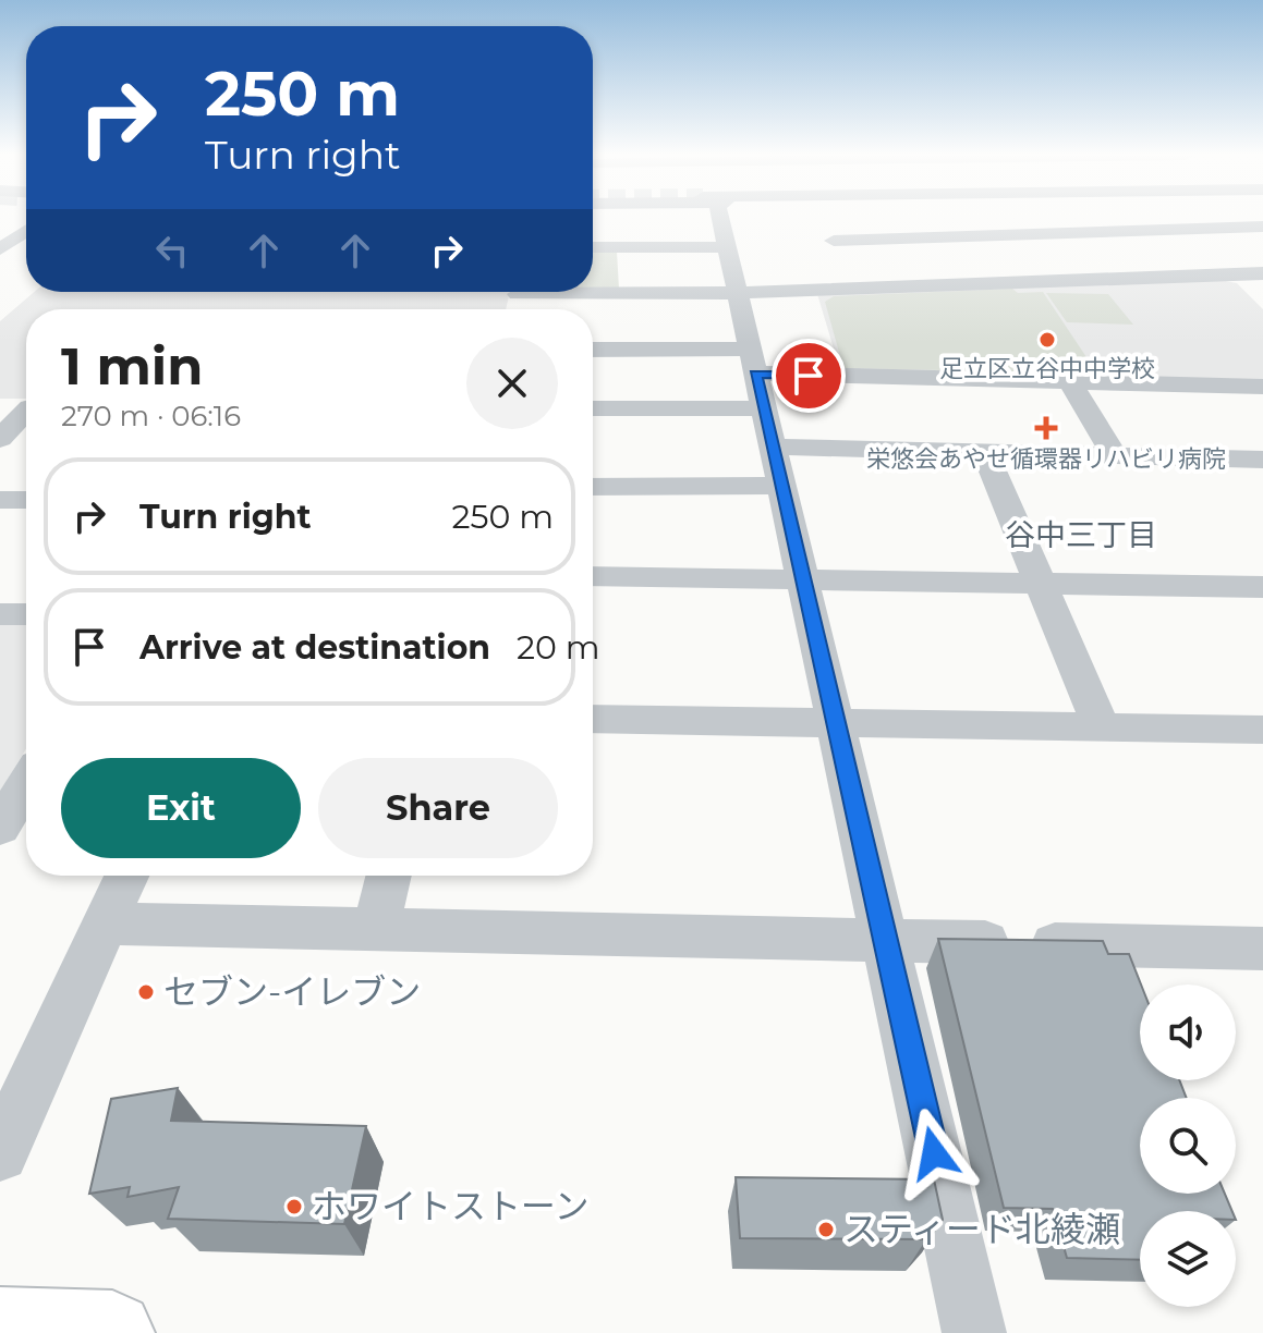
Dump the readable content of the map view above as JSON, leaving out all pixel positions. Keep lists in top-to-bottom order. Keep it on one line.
{"districts":["谷中三丁目"],"places":{"other":["足立区立谷中中学校","セブン-イレブン","ホワイトストーン","スティード北綾瀬"],"health":["栄悠会あやせ循環器リハビリ病院"]},"page":{"turn":["250 m","Turn right"],"heading":["1 min","270 m · 06:16"],"list":[{"name":"Turn right","value":"250 m"},{"name":"Arrive at destination","value":"20 m"}],"buttons":["Exit","Share"]}}
